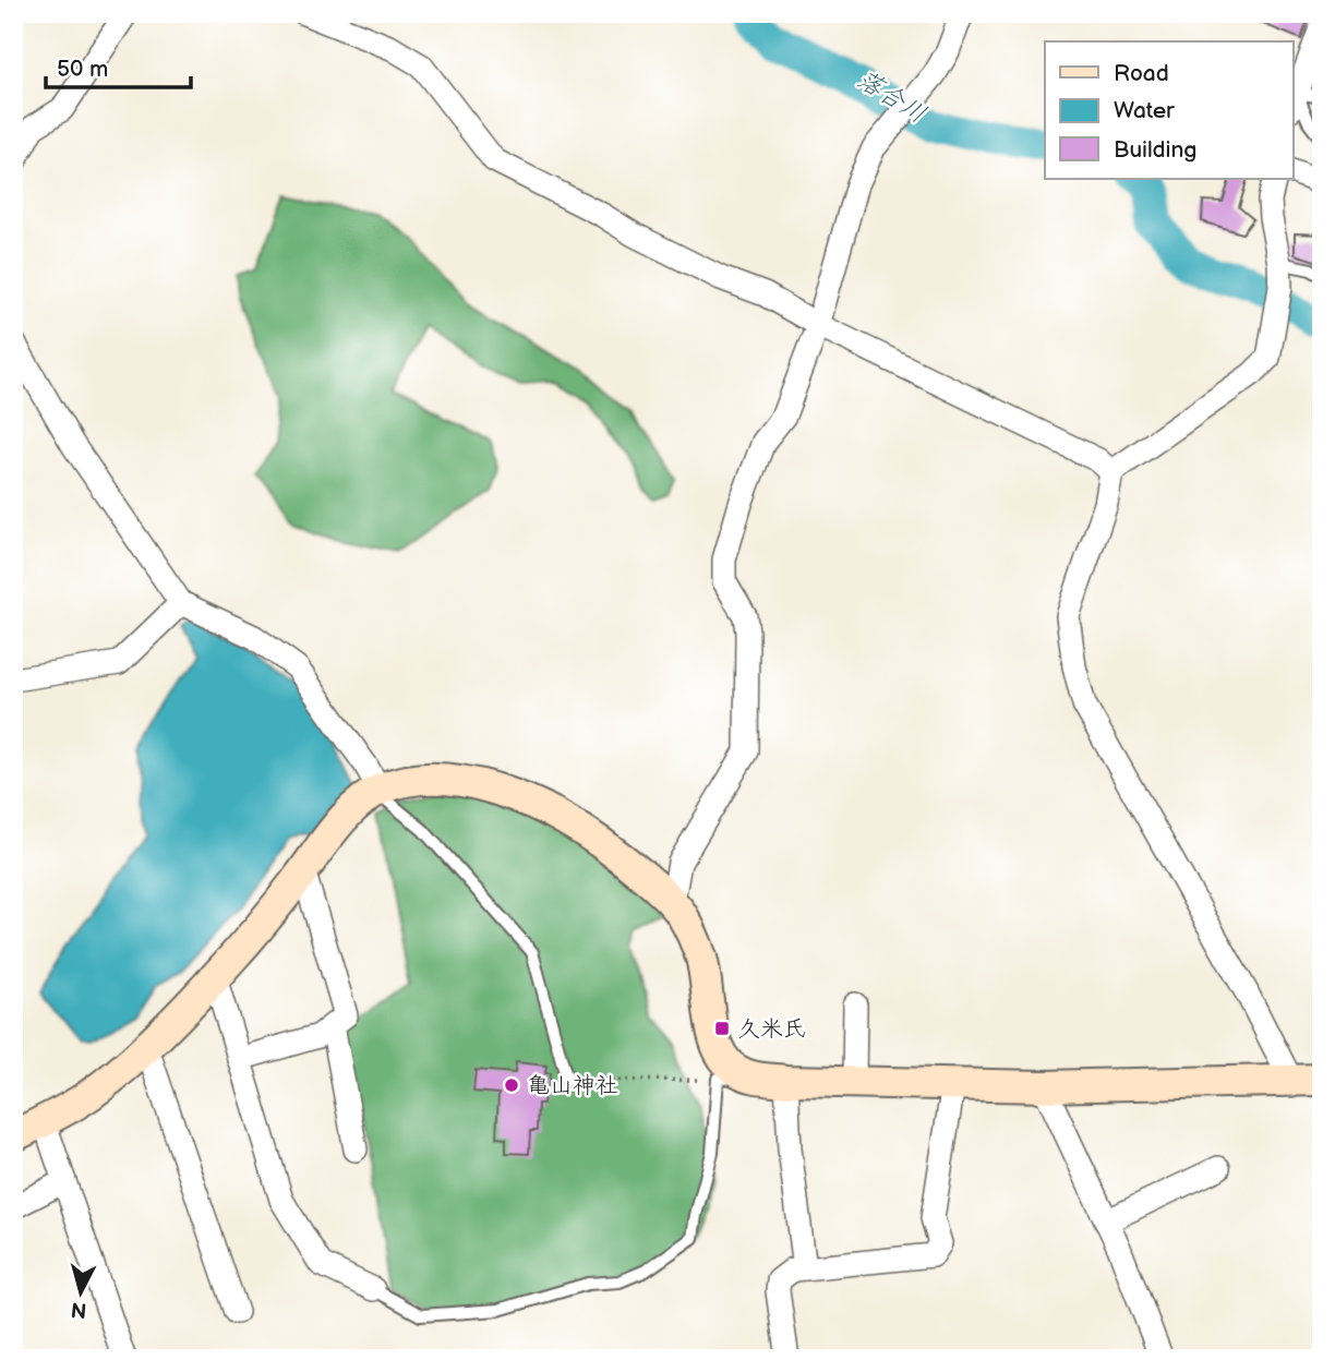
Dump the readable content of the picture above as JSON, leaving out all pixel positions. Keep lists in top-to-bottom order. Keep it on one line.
{"water":["落合川"],"places":{"transit":["久米氏"],"other":["亀山神社"]},"legend":["Road","Water","Building"],"scale_bar":"50 m","north":"bottom"}
